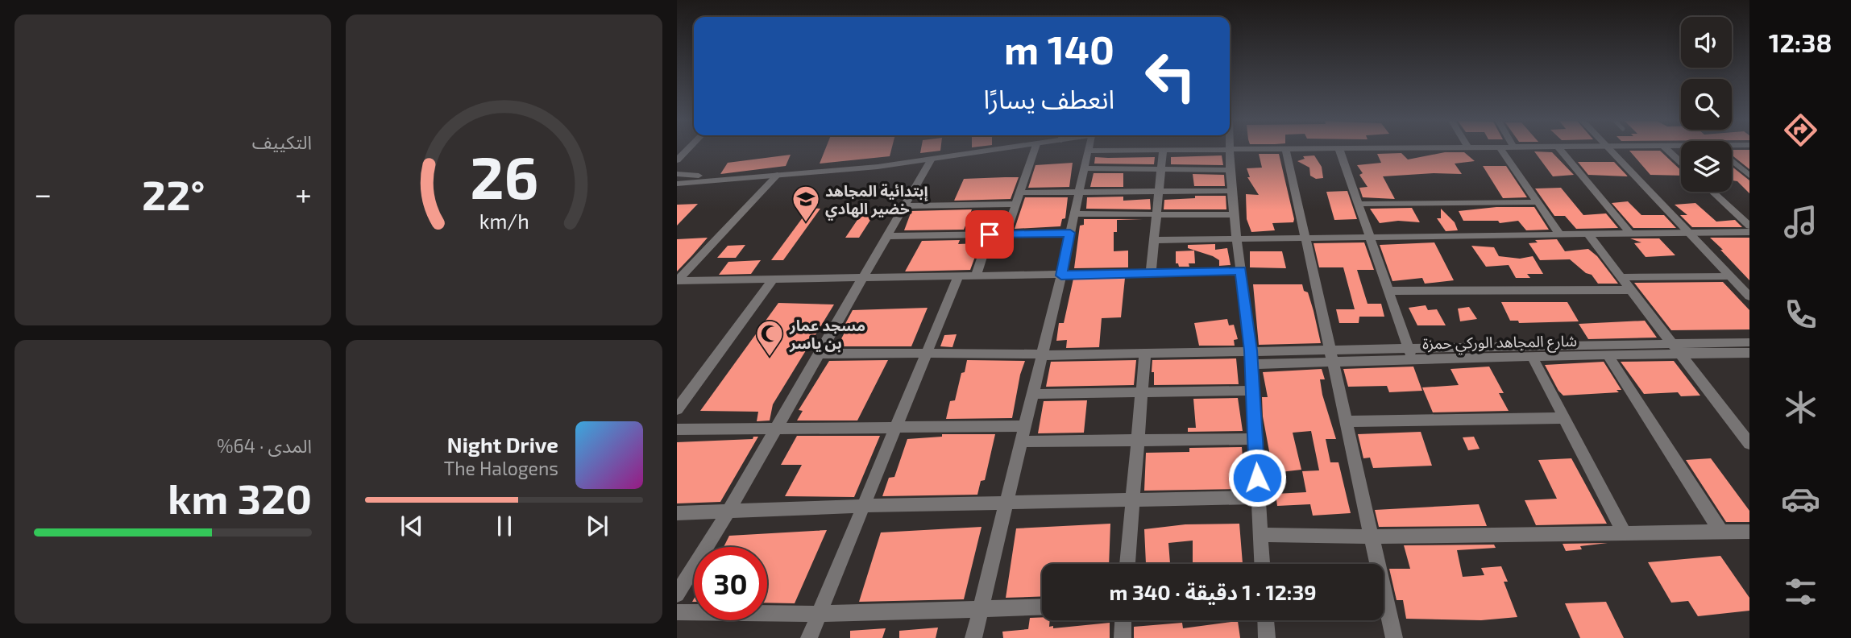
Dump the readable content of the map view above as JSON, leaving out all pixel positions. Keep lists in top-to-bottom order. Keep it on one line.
{"streets":{"street":["شارع المجاهد الوركي حمزة"]},"places":{"school or university":["إبتدائية المجاهد خضير الهادي"],"mosque":["مسجد عمار بن ياسر"]},"page":{"tabs":"12:38","tile":["التكييف",["المدى · 64%","320 km"]],"turn":["140 m","انعطف يسارًا"],"heat":["−","22°","+"],"song":["Night Drive","The Halogens"],"limit":"30","trip":"12:39 · 1 دقيقة · 340 m","gauge":["26","km/h"]}}
